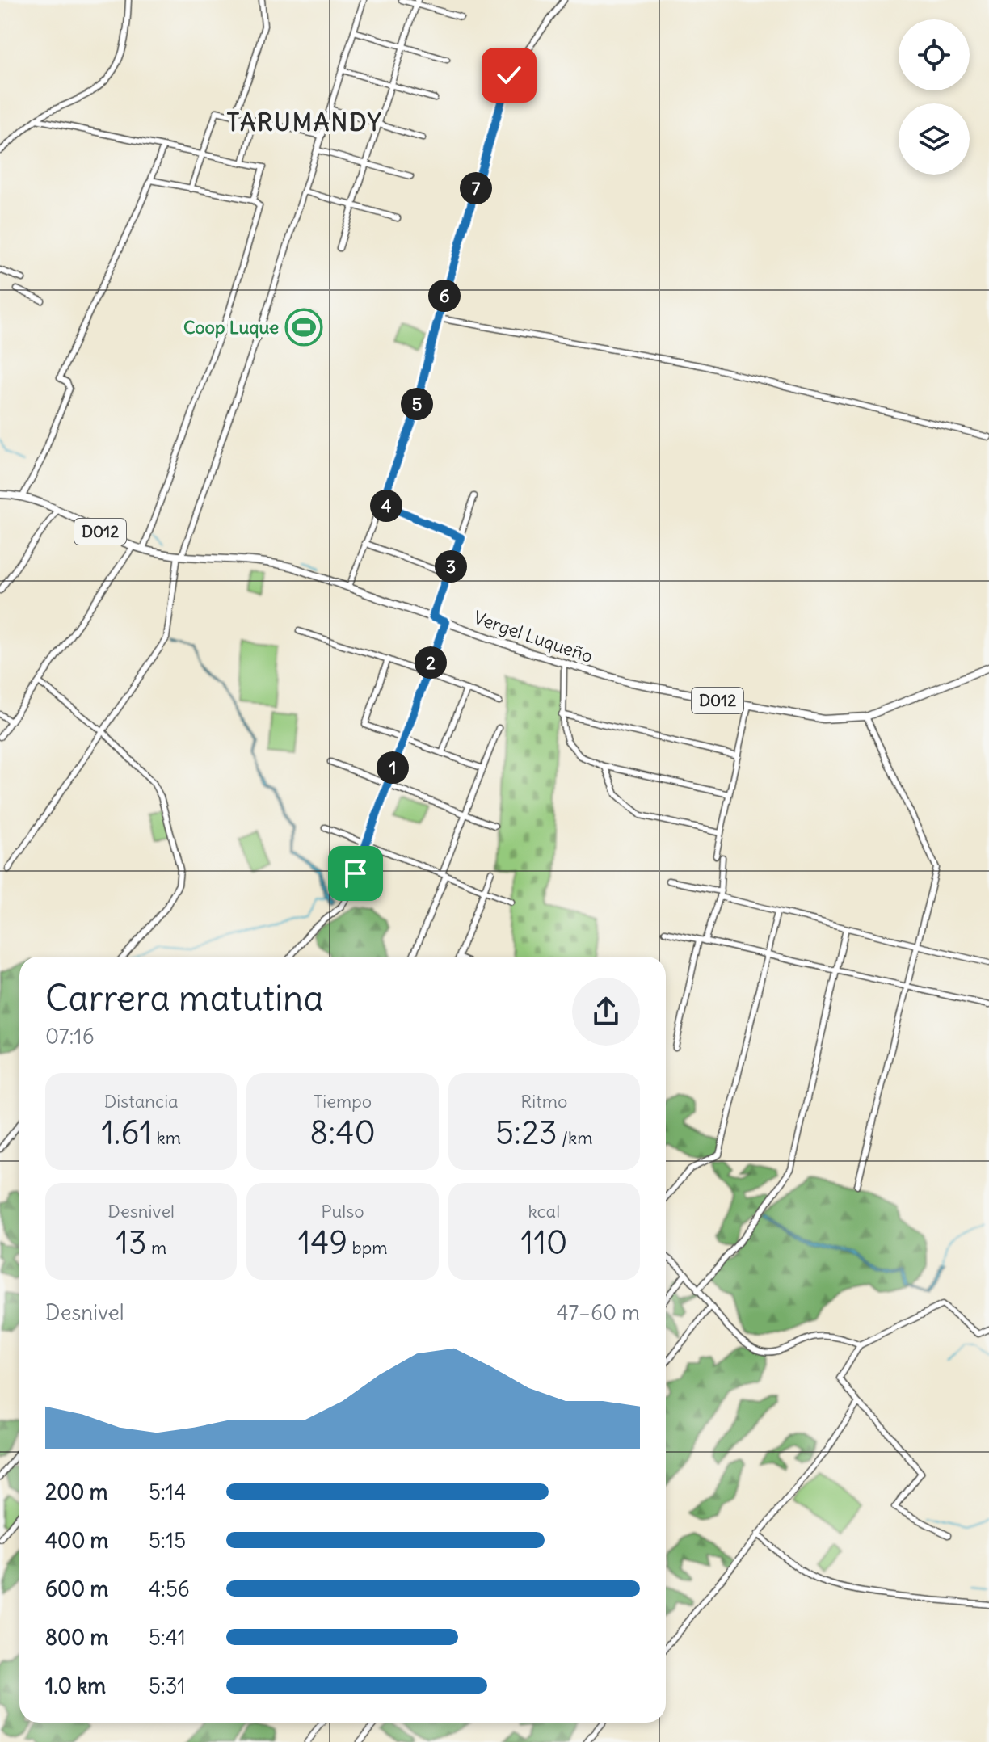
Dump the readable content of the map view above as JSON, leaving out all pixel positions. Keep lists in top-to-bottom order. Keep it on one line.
{"streets":{"main road":["D012","Vergel Luqueño"]},"districts":["TARUMANDY"],"places":{"sports":["Coop Luque"]},"page":{"pins":["7","6","5","4","3","2","1"],"heading":["Carrera matutina","07:16"],"stats":[["Distancia","1.61 km"],["Tiempo","8:40"],["Ritmo","5:23 /km"],["Desnivel","13 m"],["Pulso","149 bpm"],["kcal","110"]],"chart":["Desnivel","47–60 m"],"list":[{"name":"200 m","note":"5:14"},{"name":"400 m","note":"5:15"},{"name":"600 m","note":"4:56"},{"name":"800 m","note":"5:41"},{"name":"1.0 km","note":"5:31"}]}}
